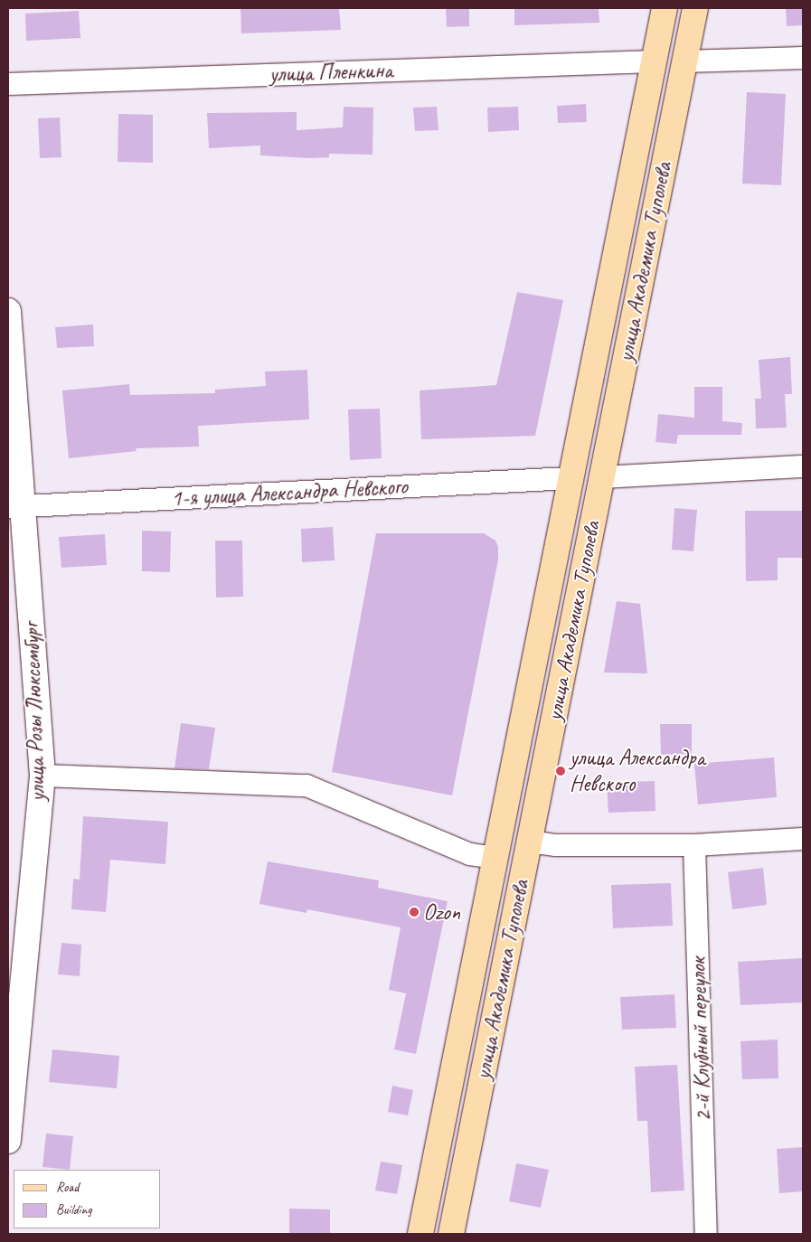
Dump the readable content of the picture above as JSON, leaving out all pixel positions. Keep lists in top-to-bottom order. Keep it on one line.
{"streets":{"main road":["улица Академика Туполева"],"street":["улица Пленкина","1-я улица Александра Невского","улица Розы Люксембург","2-й Клубный переулок"]},"crossings":[["улица Пленкина","улица Академика Туполева"],["улица Академика Туполева","1-я улица Александра Невского"],["1-я улица Александра Невского","улица Розы Люксембург"]],"places":["улица Александра Невского","Ozon"],"legend":["Road","Building"]}
